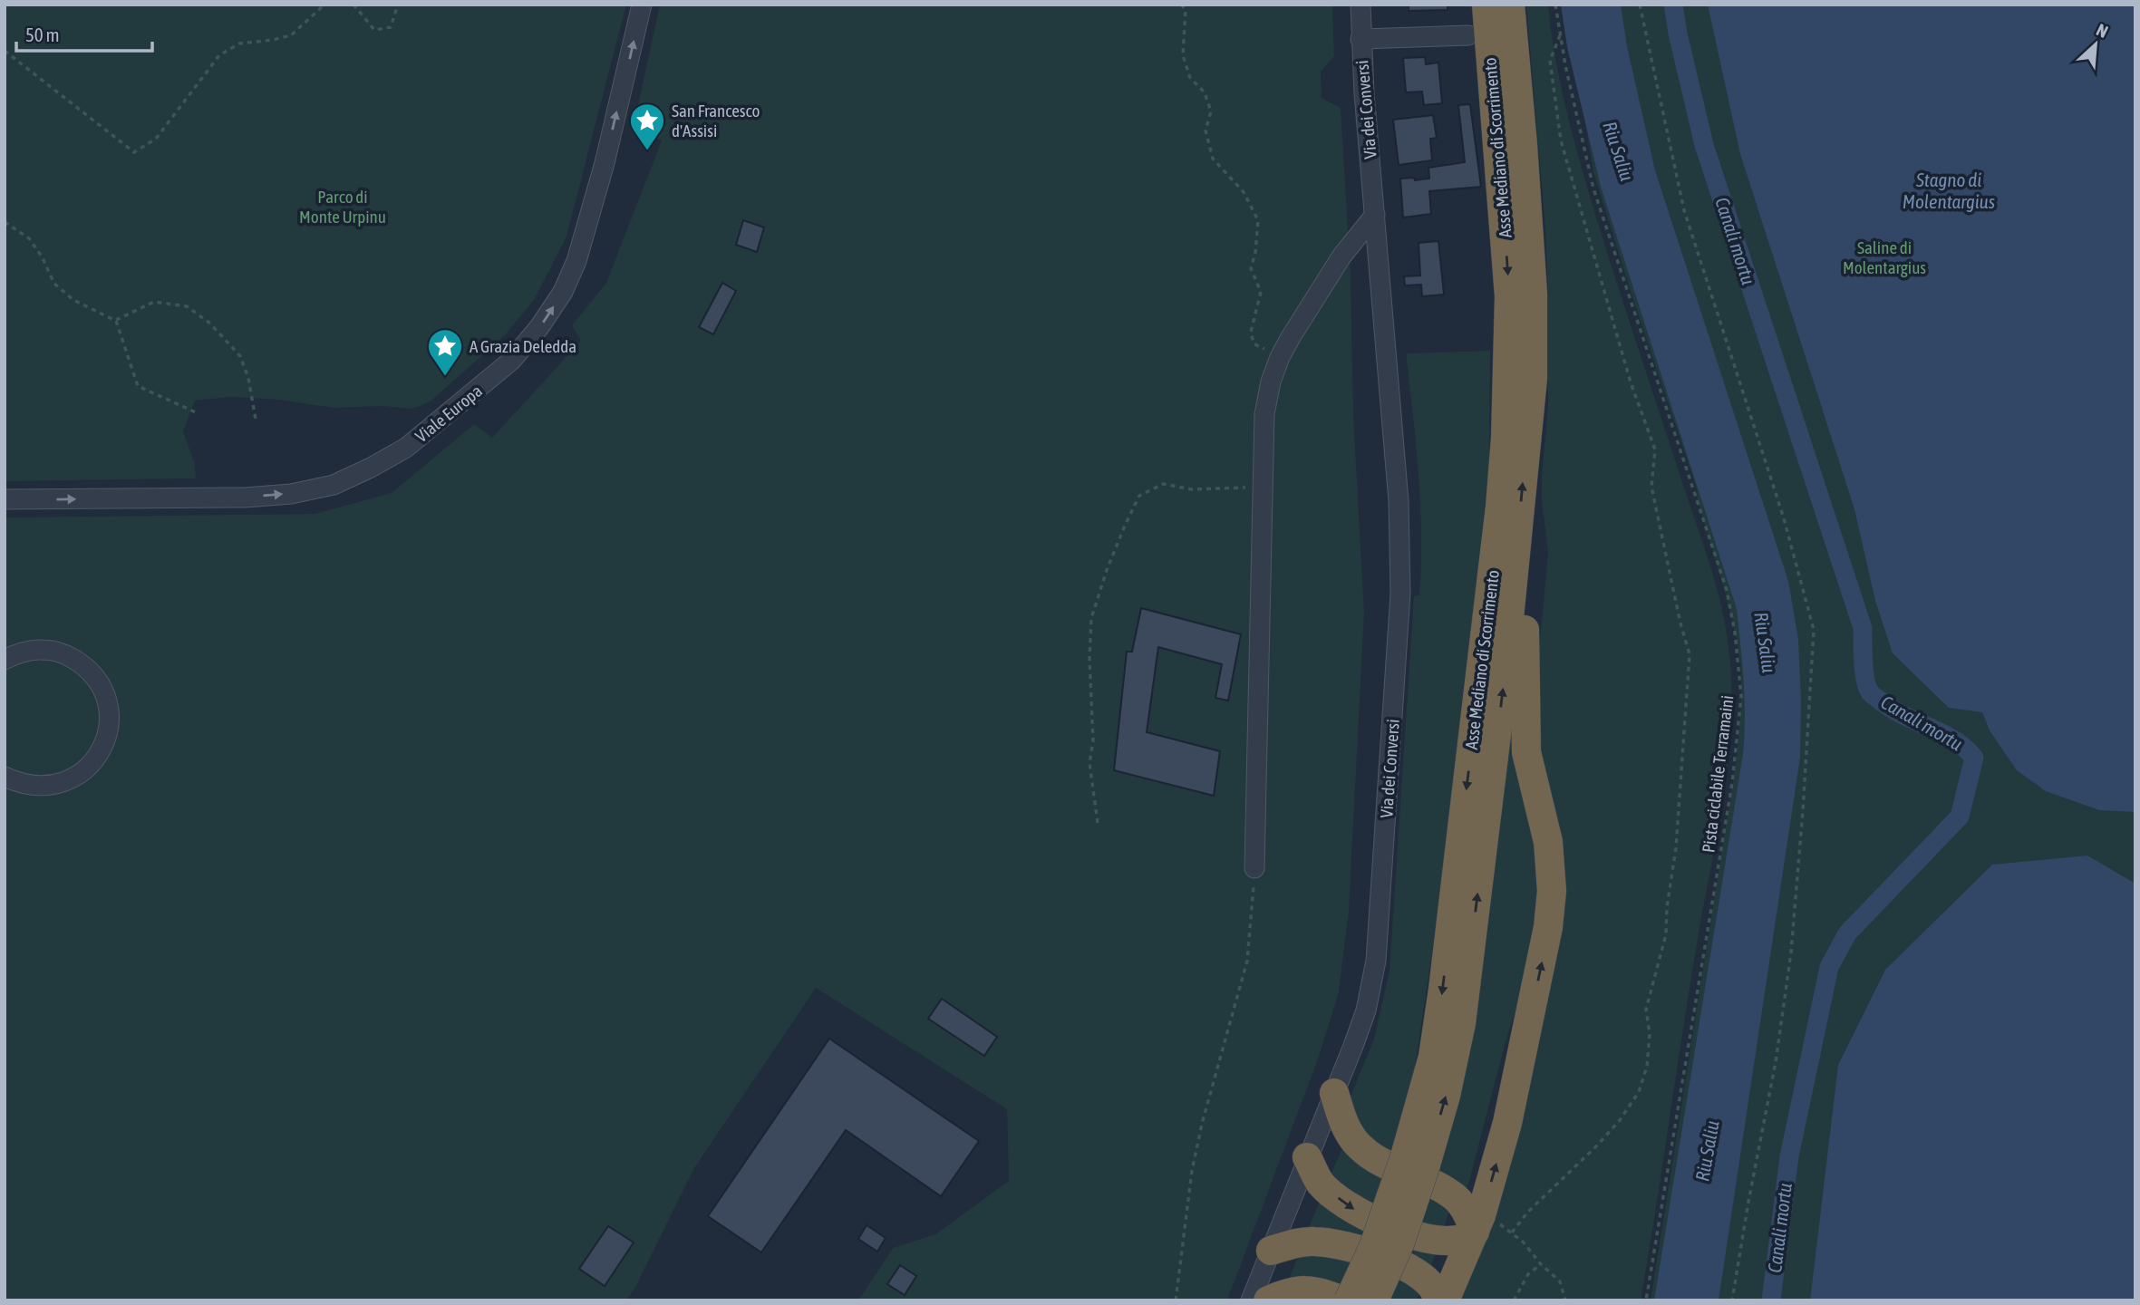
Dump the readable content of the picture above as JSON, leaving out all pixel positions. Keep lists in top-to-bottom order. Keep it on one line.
{"streets":{"highway":["Asse Mediano di Scorrimento"],"street":["Via dei Conversi","Viale Europa"],"path":["Pista ciclabile Terramaini"]},"one_way":["Viale Europa"],"water":["Riu Saliu","Stagno di Molentargius","Canali mortu"],"parks":["Parco di Monte Urpinu","Saline di Molentargius"],"places":{"place":["San Francesco d'Assisi","A Grazia Deledda"]},"scale_bar":"50 m","north":"top right"}
